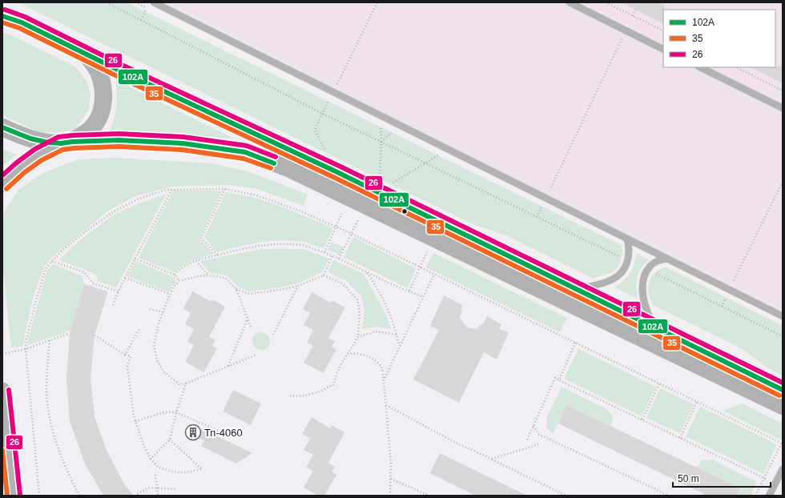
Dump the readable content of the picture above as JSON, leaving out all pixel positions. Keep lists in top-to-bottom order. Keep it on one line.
{"places":{"building":["Тп-4060"]},"lines":["transit line 26","transit line 102А","transit line 35"],"legend":["102А","35","26"],"scale_bar":"50 m"}
